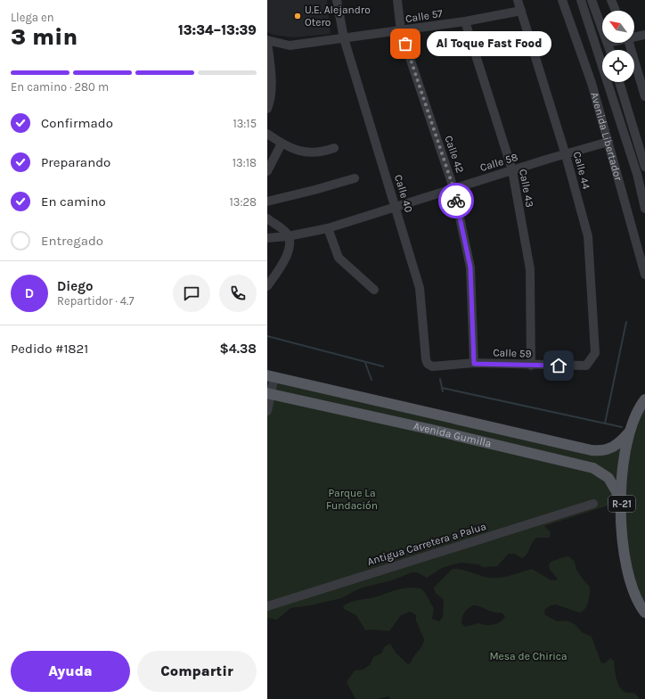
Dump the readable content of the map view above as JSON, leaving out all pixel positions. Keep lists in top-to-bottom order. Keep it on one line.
{"streets":{"main road":["Avenida Gumilla","R-21"],"street":["Calle 57","Avenida Libertador","Calle 42","Calle 58","Calle 44","Calle 43","Calle 40","Calle 59","Antigua Carretera a Palua"]},"crossings":[["Calle 57","Calle 42"],["Calle 57","Calle 44"],["Calle 57","Calle 43"],["Calle 57","Calle 40"],["Avenida Libertador","Calle 58"],["Calle 42","Calle 58"],["Calle 42","Calle 59"],["Calle 58","Calle 44"],["Calle 58","Calle 43"],["Calle 58","Calle 40"],["Calle 44","Calle 59"],["Calle 43","Calle 59"],["Calle 40","Calle 59"],["Avenida Gumilla","R-21"]],"parks":["Parque La Fundación","Mesa de Chirica"],"places":["U.E. Alejandro Otero","Al Toque Fast Food"],"north":"top left","page":{"heading":["3 min","Llega en","13:34–13:39"],"panel":["Diego","Repartidor · 4.7","Pedido #1821","$4.38"],"bubble":"Al Toque Fast Food","bar":"En camino · 280 m","list":[["Confirmado","13:15"],["Preparando","13:18"],["En camino","13:28"],"Entregado"],"round":"D","buttons":["Ayuda","Compartir"]}}
